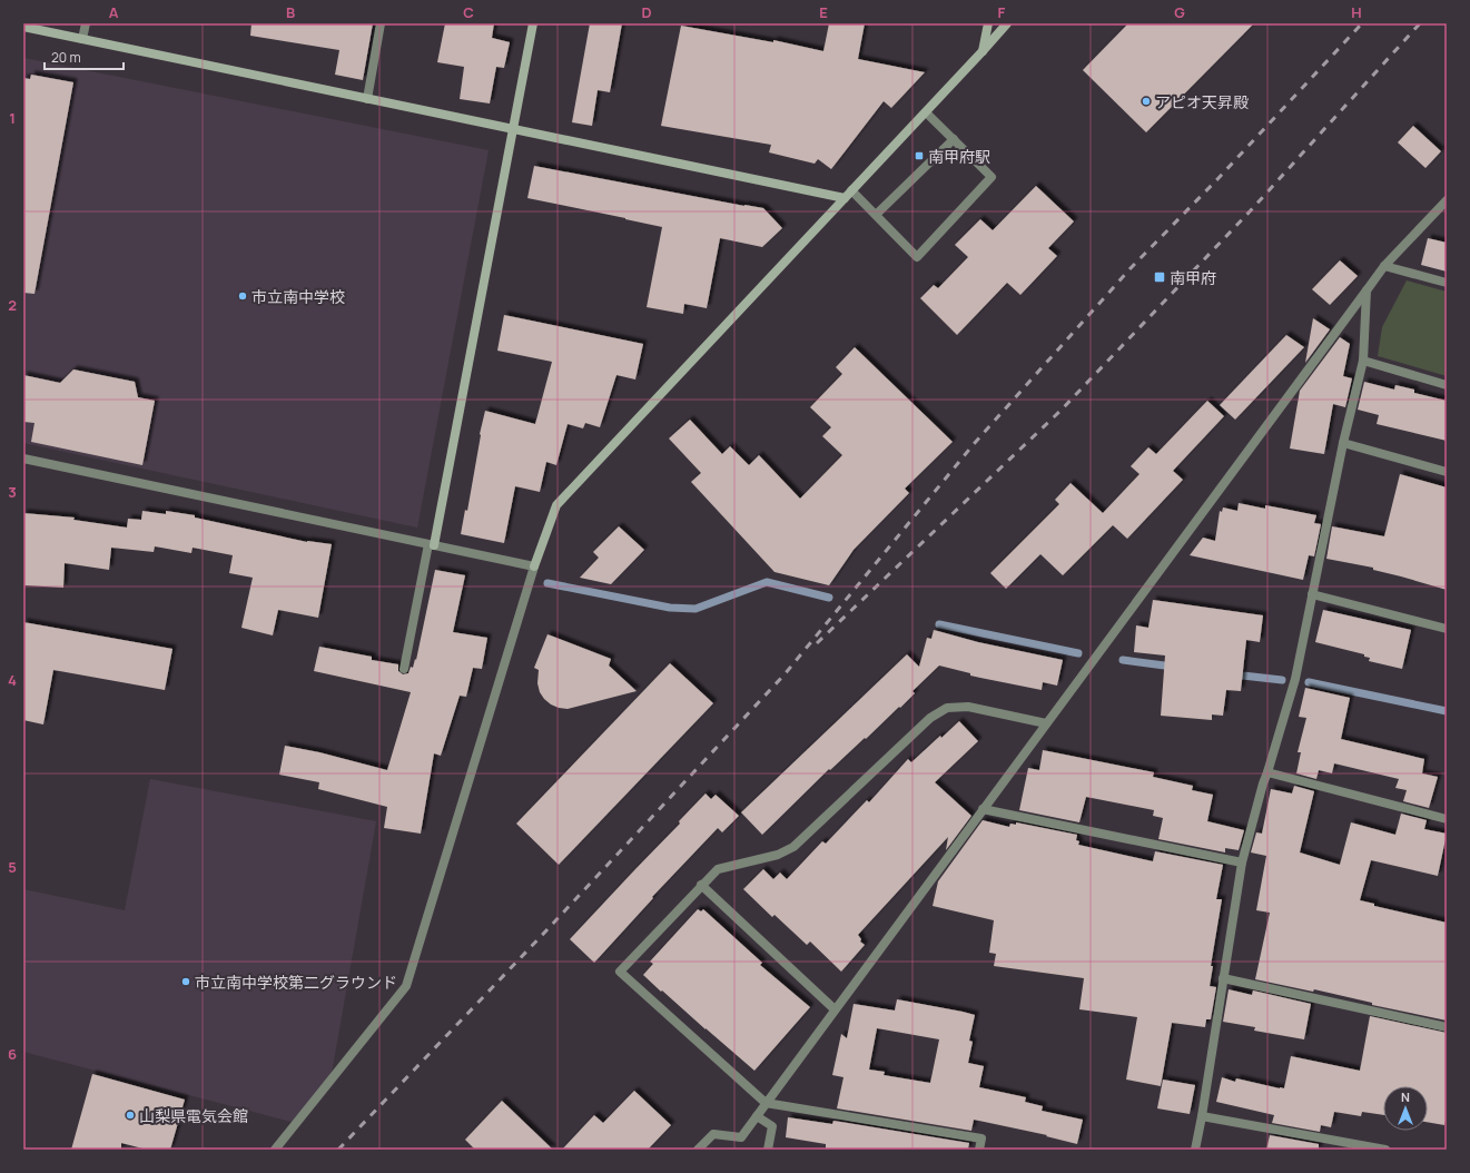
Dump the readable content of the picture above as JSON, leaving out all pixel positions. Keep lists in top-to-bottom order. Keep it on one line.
{"places":{"other":["アピオ天昇殿","市立南中学校","市立南中学校第二グラウンド","山梨県電気会館"],"transit":["南甲府駅","南甲府"]},"scale_bar":"20 m","north":"top","grid":{"columns":["A","B","C","D","E","F","G","H"],"rows":["1","2","3","4","5","6"]}}
